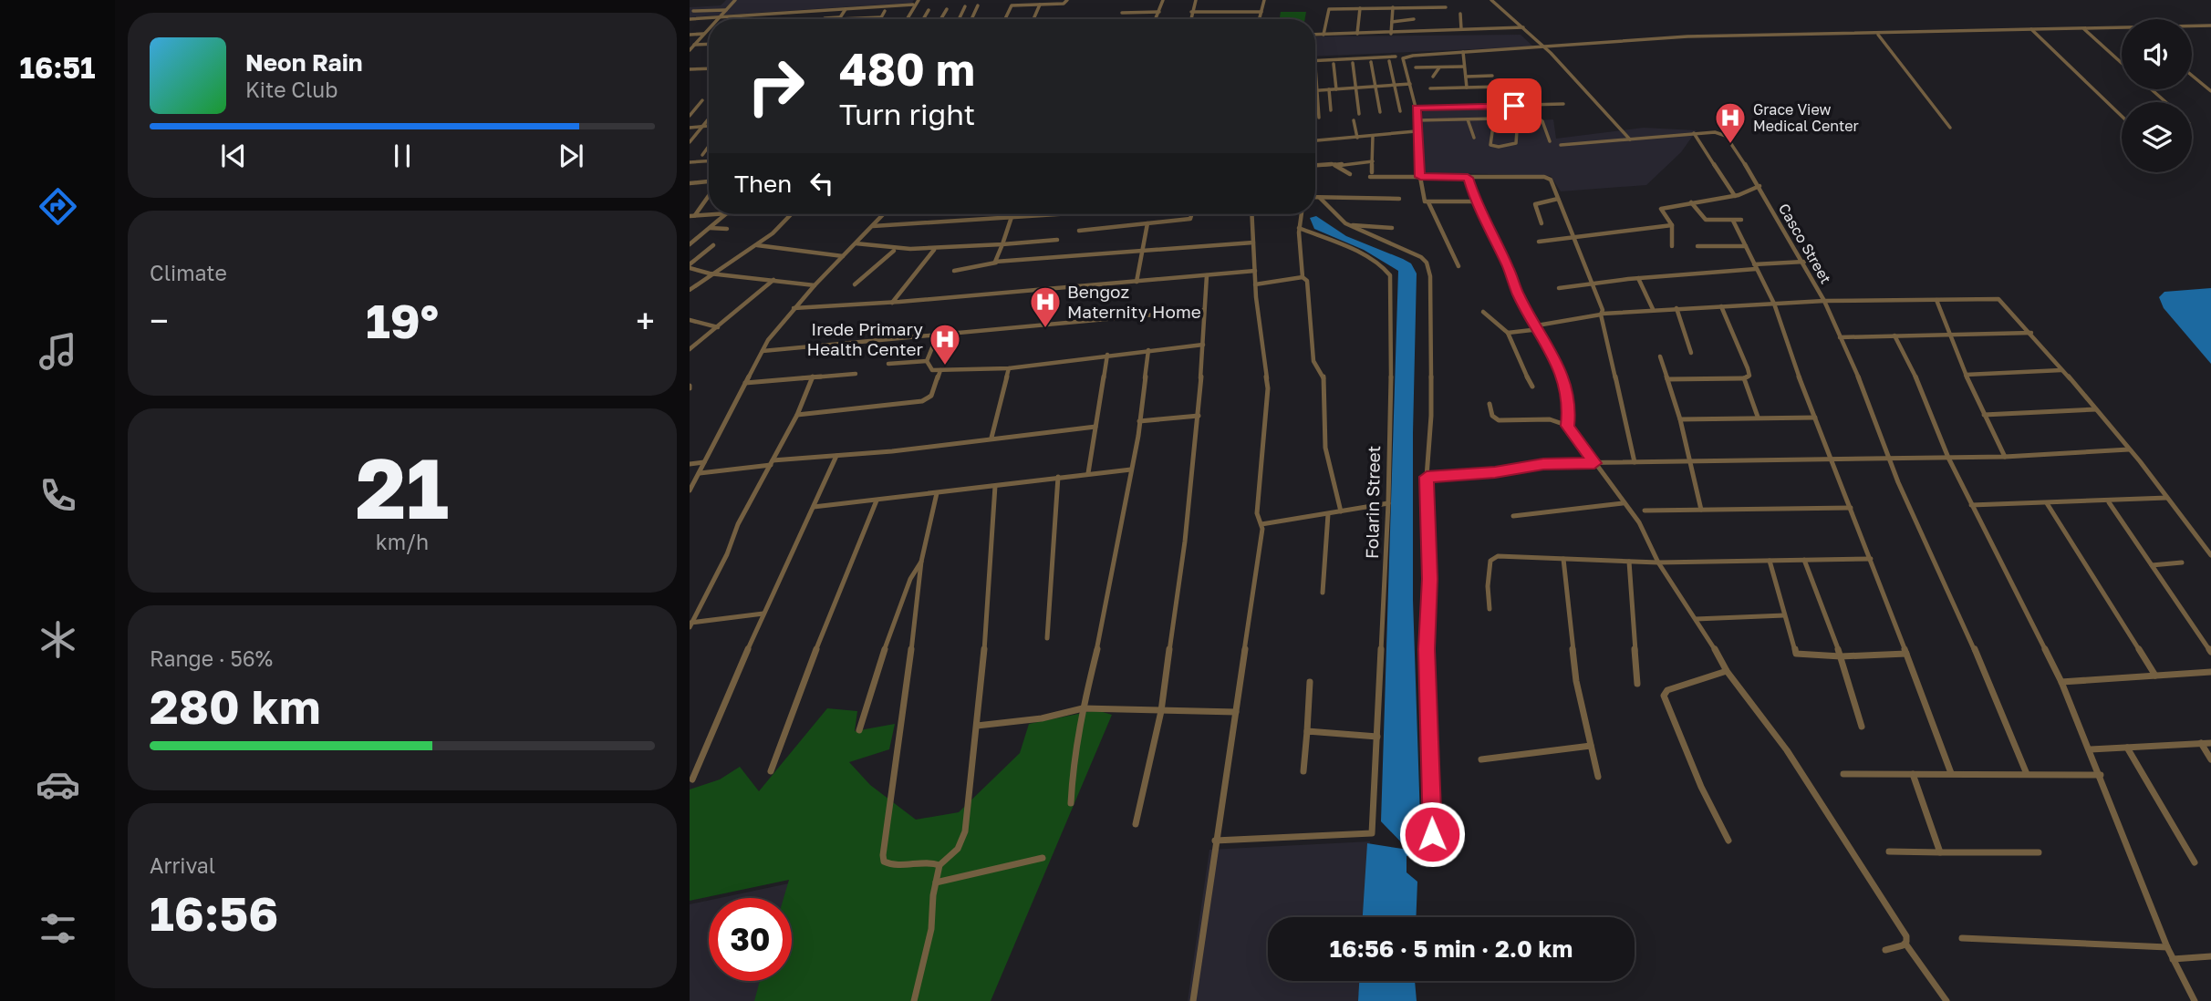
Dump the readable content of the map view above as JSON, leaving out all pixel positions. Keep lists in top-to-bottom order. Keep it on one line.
{"streets":{"street":["Casco Street","Folarin Street"]},"places":{"hospital":["Grace View Medical Center","Bengoz Maternity Home","Irede Primary Health Center"]},"page":{"tabs":"16:51","turn":["480 m","Turn right"],"song":["Neon Rain","Kite Club"],"then":"Then","tile":["Climate",["21","km/h"],["Range · 56%","280 km"],["Arrival","16:56"]],"heat":["−","19°","+"],"limit":"30","trip":"16:56 · 5 min · 2.0 km"}}
